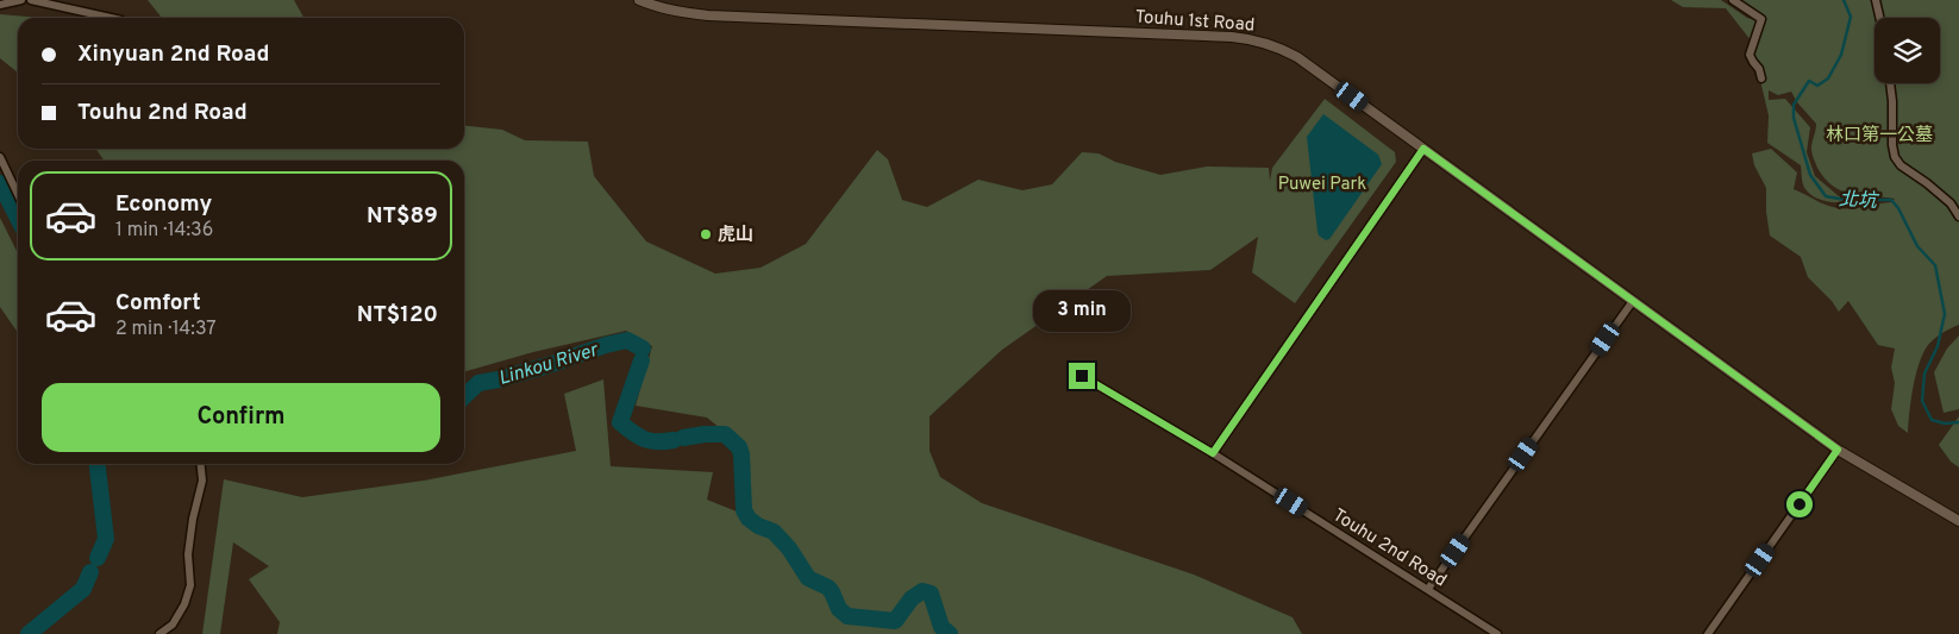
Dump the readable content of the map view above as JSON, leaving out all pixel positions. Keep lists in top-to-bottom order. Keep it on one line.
{"streets":{"street":["Touhu 1st Road","Touhu 2nd Road"]},"water":["北坑","Linkou River"],"parks":["林口第一公墓","Puwei Park"],"places":["虎山"],"page":{"banner":["Xinyuan 2nd Road","Touhu 2nd Road"],"list":[{"name":"Economy","note":"1 min · 14:36","value":"NT$89"},{"name":"Comfort","note":"2 min · 14:37","value":"NT$120"}],"bubble":"3 min","buttons":"Confirm"}}
